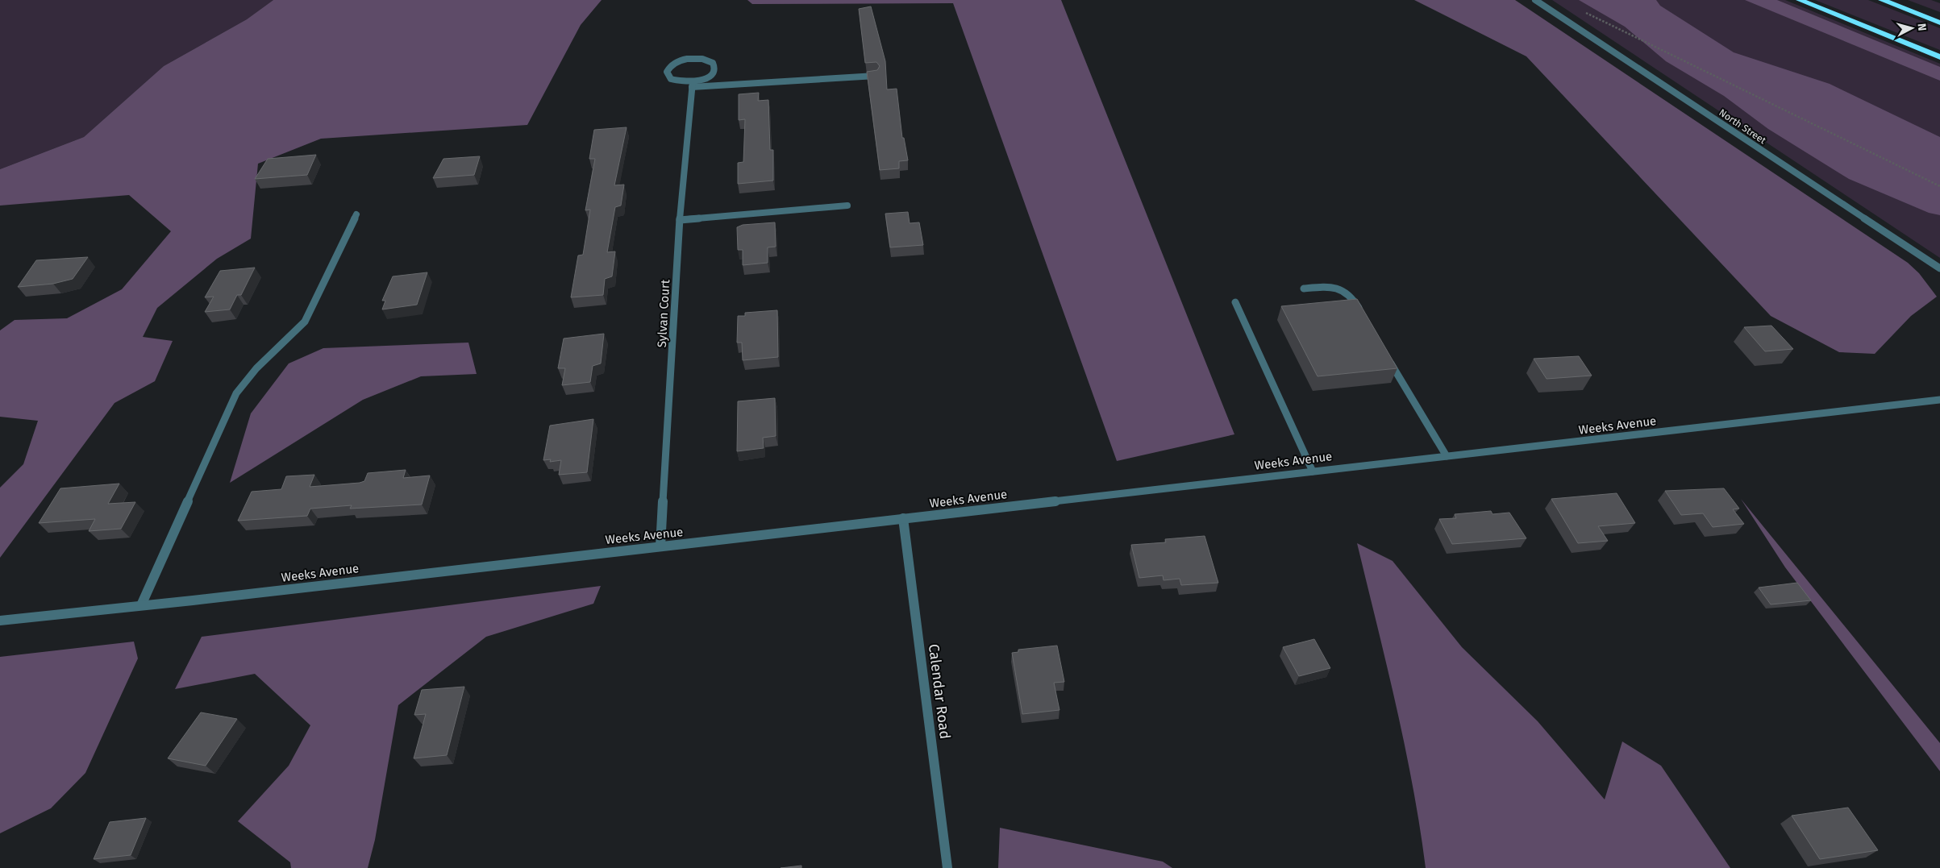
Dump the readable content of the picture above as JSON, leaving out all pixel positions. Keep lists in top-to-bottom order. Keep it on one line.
{"streets":{"street":["North Street","Sylvan Court","Weeks Avenue","Calendar Road"]},"crossings":[["Sylvan Court","Weeks Avenue"],["Weeks Avenue","Calendar Road"]],"north":"right"}
